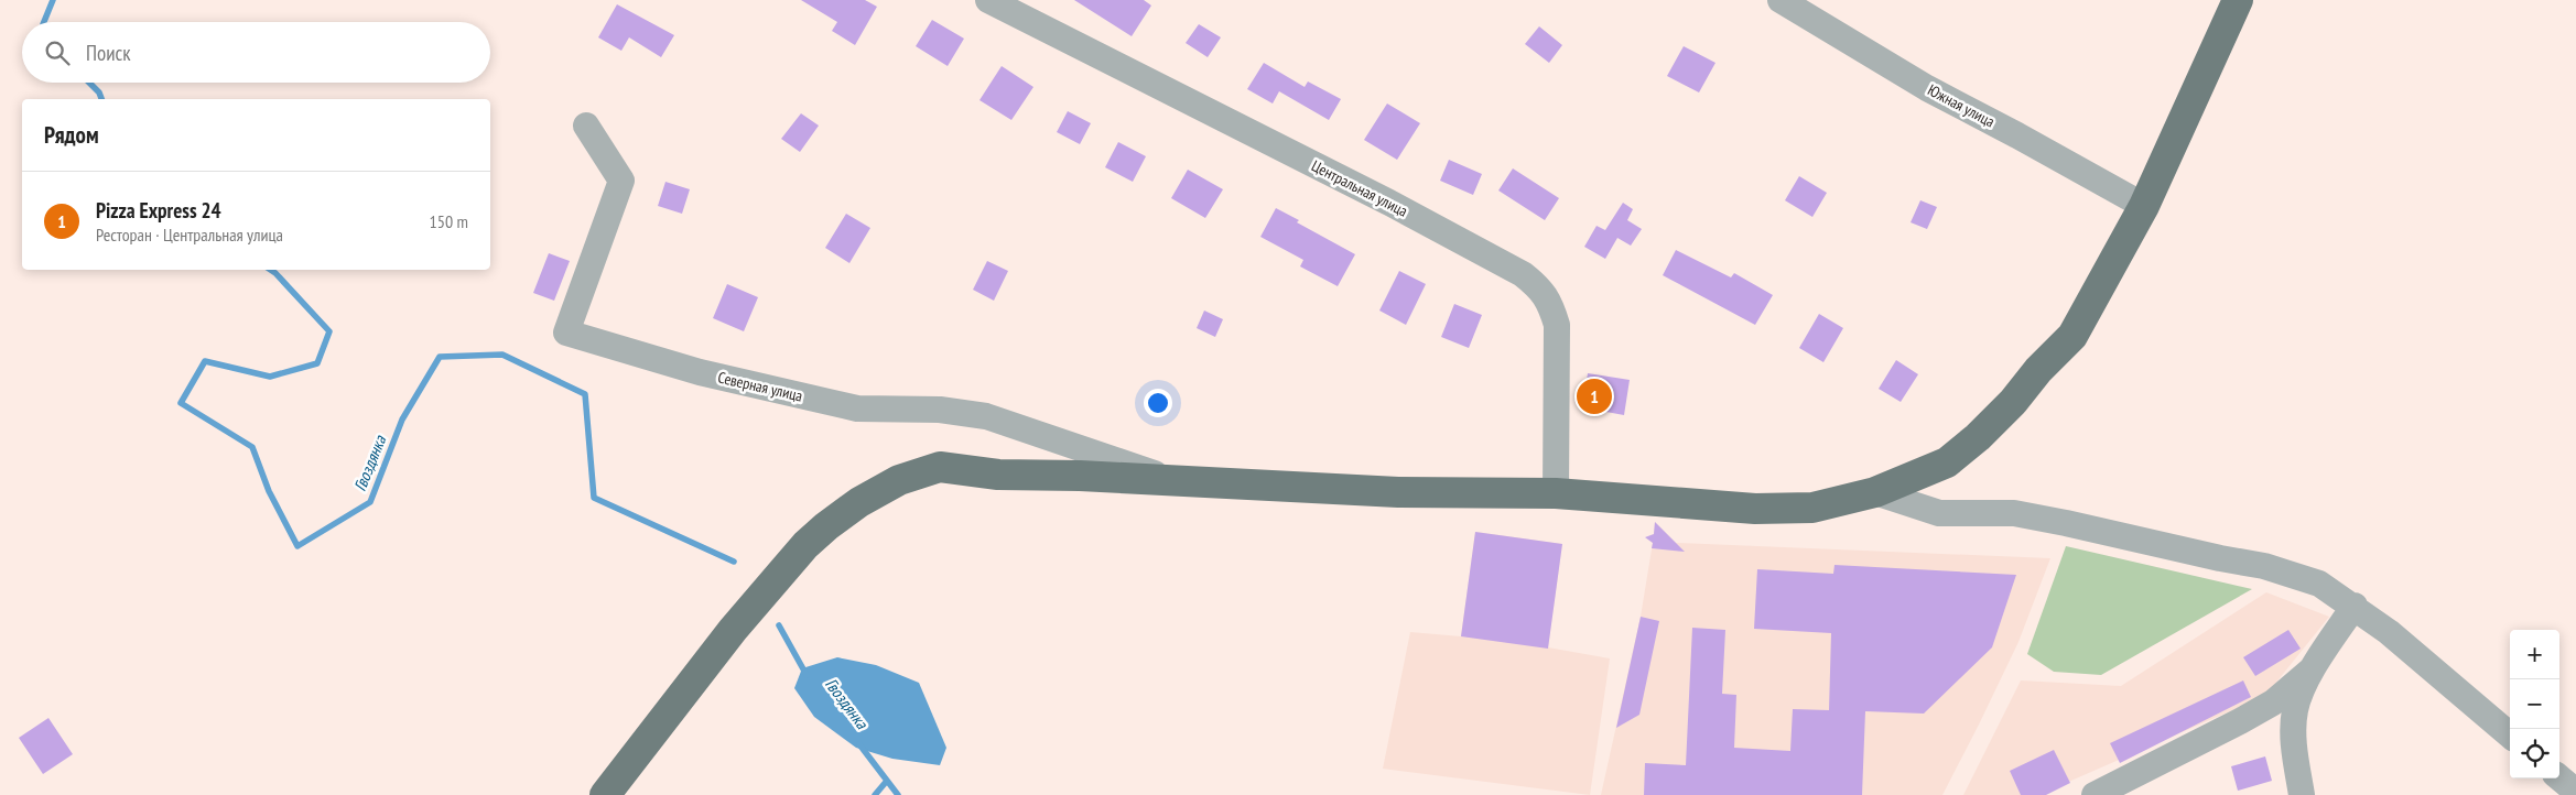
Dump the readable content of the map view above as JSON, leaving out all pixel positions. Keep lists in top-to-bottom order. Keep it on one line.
{"streets":{"street":["Южная улица","Центральная улица","Северная улица"]},"water":["Гвоздянка"],"page":{"search":"Поиск","heading":"Рядом","list":[{"mark":"1","name":"Pizza Express 24","note":"Ресторан · Центральная улица","value":"150 m"}],"pins":"1","map_buttons":["+","−"]}}
